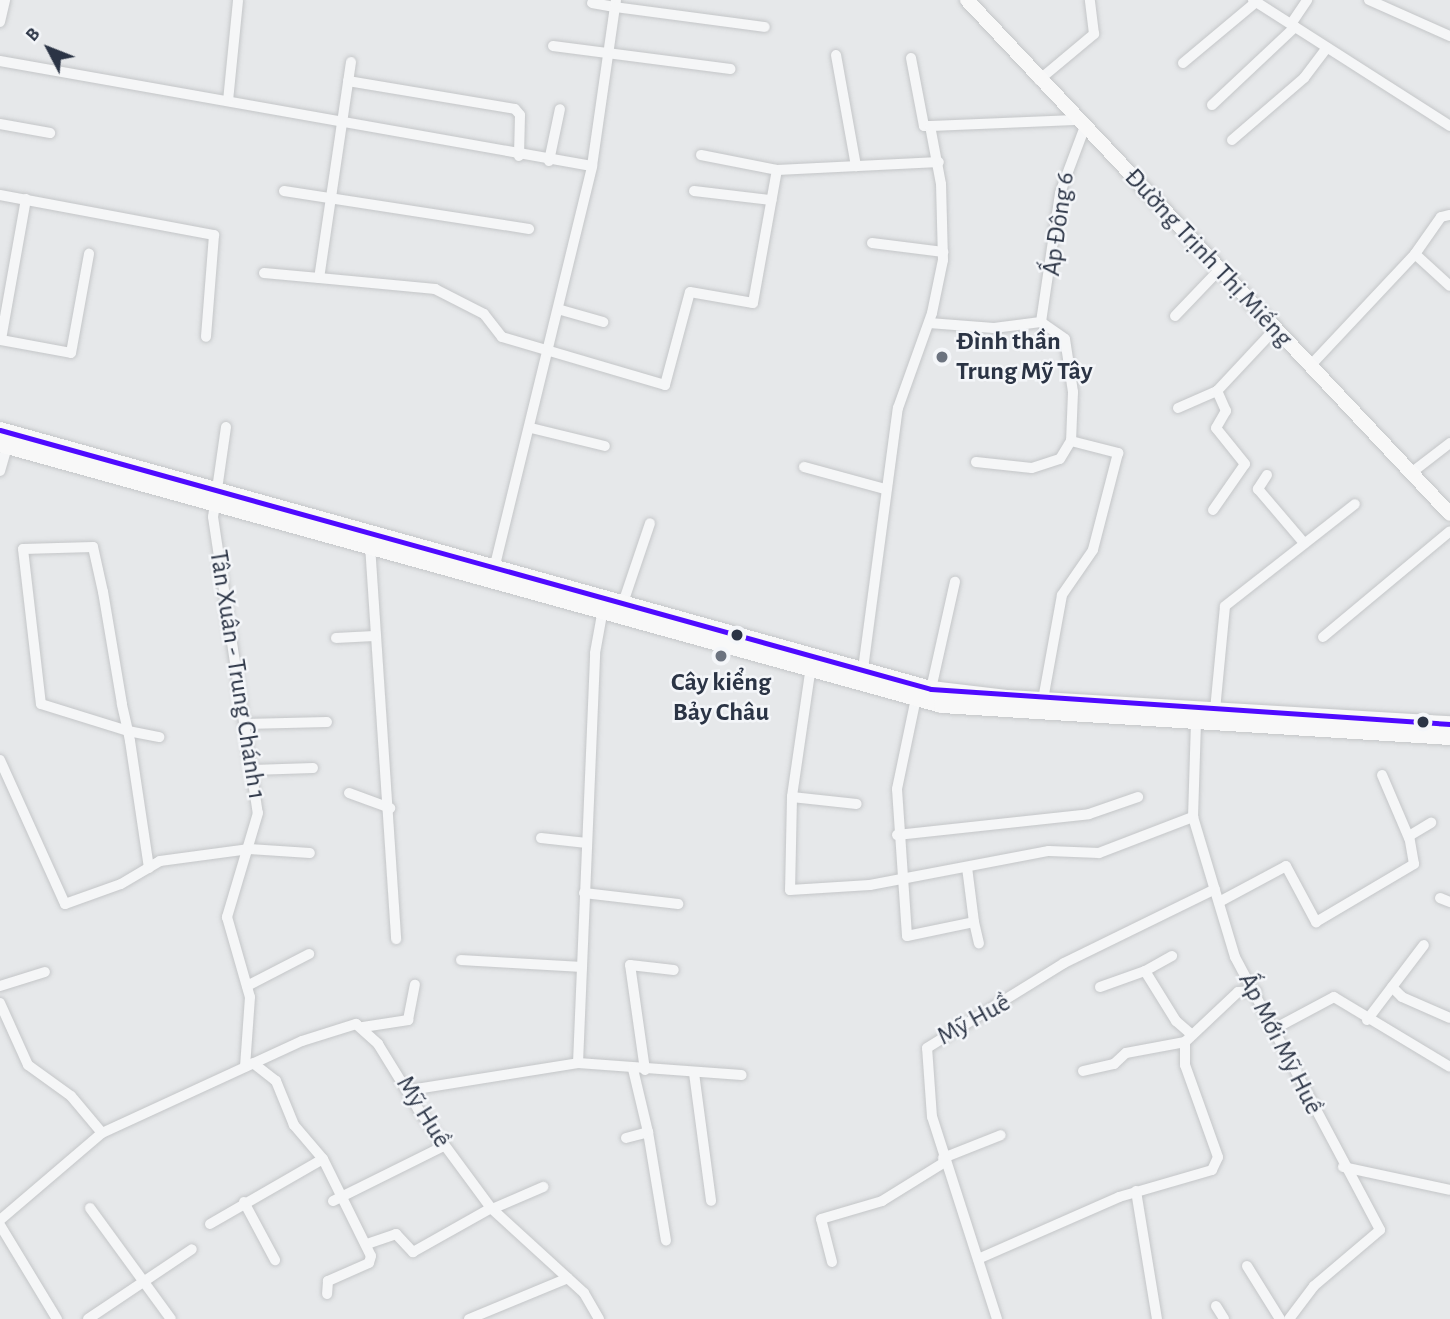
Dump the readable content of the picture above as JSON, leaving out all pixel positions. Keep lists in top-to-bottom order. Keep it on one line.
{"streets":{"main road":["Đường Trịnh Thị Miếng"],"street":["Ấp Đông 6","Tân Xuân - Trung Chánh 1","Mỹ Huề","Ấp Mới Mỹ Huề"]},"crossings":[["Ấp Đông 6","Đường Trịnh Thị Miếng"],["Mỹ Huề","Ấp Mới Mỹ Huề"]],"places":["Đình thần Trung Mỹ Tây","Cây kiểng Bảy Châu"],"north":"top left"}
